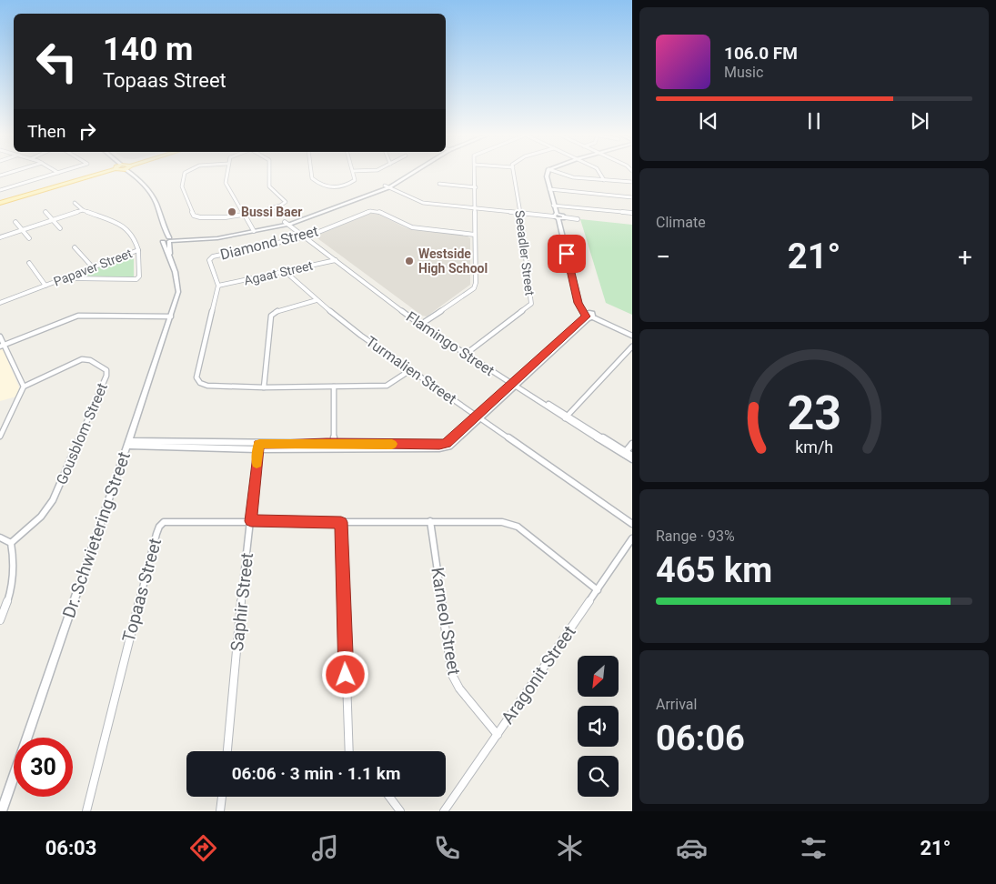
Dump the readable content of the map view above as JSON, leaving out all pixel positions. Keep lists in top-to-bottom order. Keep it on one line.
{"streets":{"street":["Diamond Street","Seeadler Street","Papaver Street","Agaat Street","Flamingo Street","Turmalien Street","Gousblom Street","Dr. Schwietering Street","Topaas Street","Saphir Street","Karneol Street","Aragonit Street"]},"crossings":[["Diamond Street","Agaat Street"],["Diamond Street","Flamingo Street"],["Seeadler Street","Flamingo Street"],["Agaat Street","Flamingo Street"],["Agaat Street","Turmalien Street"],["Topaas Street","Saphir Street"],["Topaas Street","Karneol Street"],["Topaas Street","Aragonit Street"],["Karneol Street","Aragonit Street"]],"places":["Bussi Baer","Westside High School"],"north":"bottom left","page":{"turn":["140 m","Topaas Street"],"song":["106.0 FM","Music"],"then":"Then","tile":["Climate",["Range · 93%","465 km"],["Arrival","06:06"]],"heat":["−","21°","+"],"limit":"30","trip":"06:06 · 3 min · 1.1 km","tabs":["06:03","21°"],"gauge":["23","km/h"]}}
